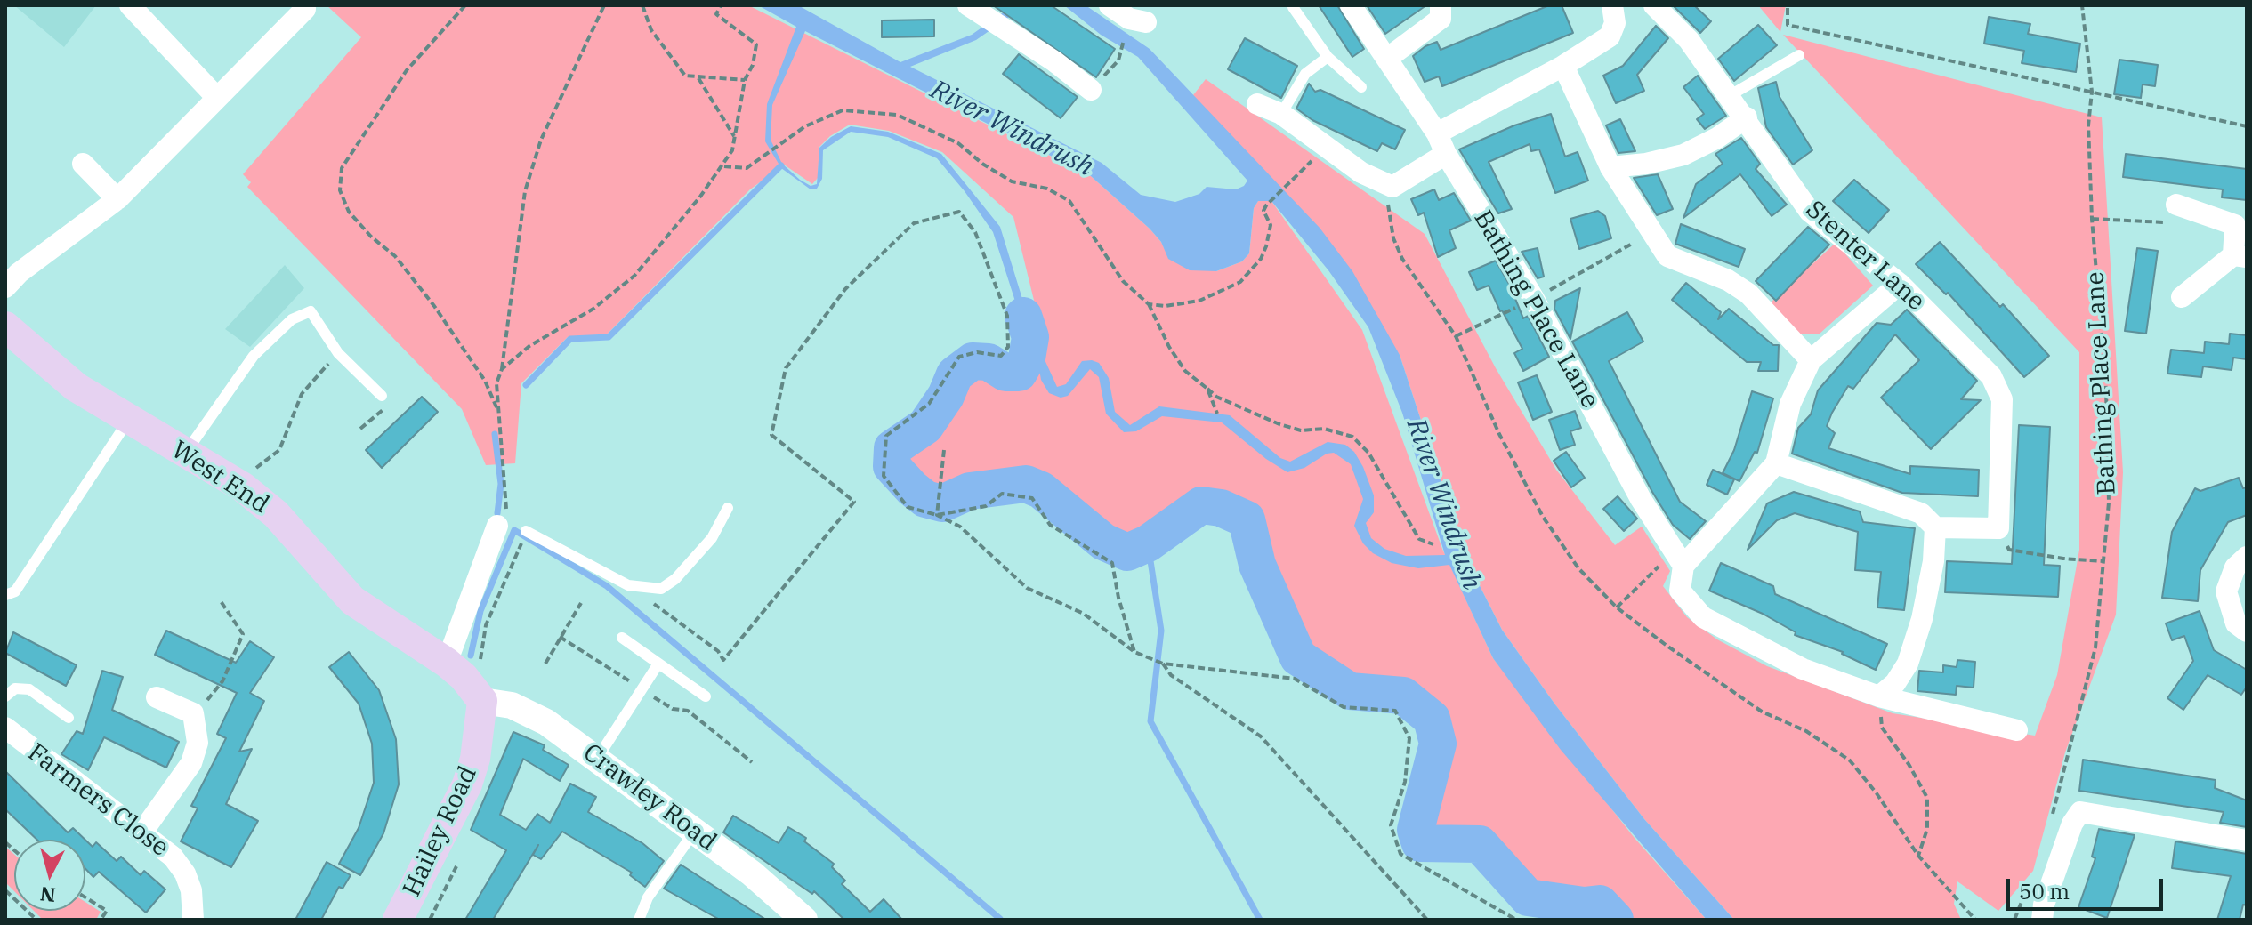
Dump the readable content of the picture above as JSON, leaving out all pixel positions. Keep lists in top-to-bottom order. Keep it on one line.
{"streets":{"main road":["West End","Hailey Road"],"street":["Stenter Lane","Bathing Place Lane","Crawley Road","Farmers Close"]},"crossings":[["West End","Crawley Road"],["West End","Hailey Road"],["Crawley Road","Hailey Road"]],"water":["River Windrush"],"scale_bar":"50 m","north":"bottom"}
